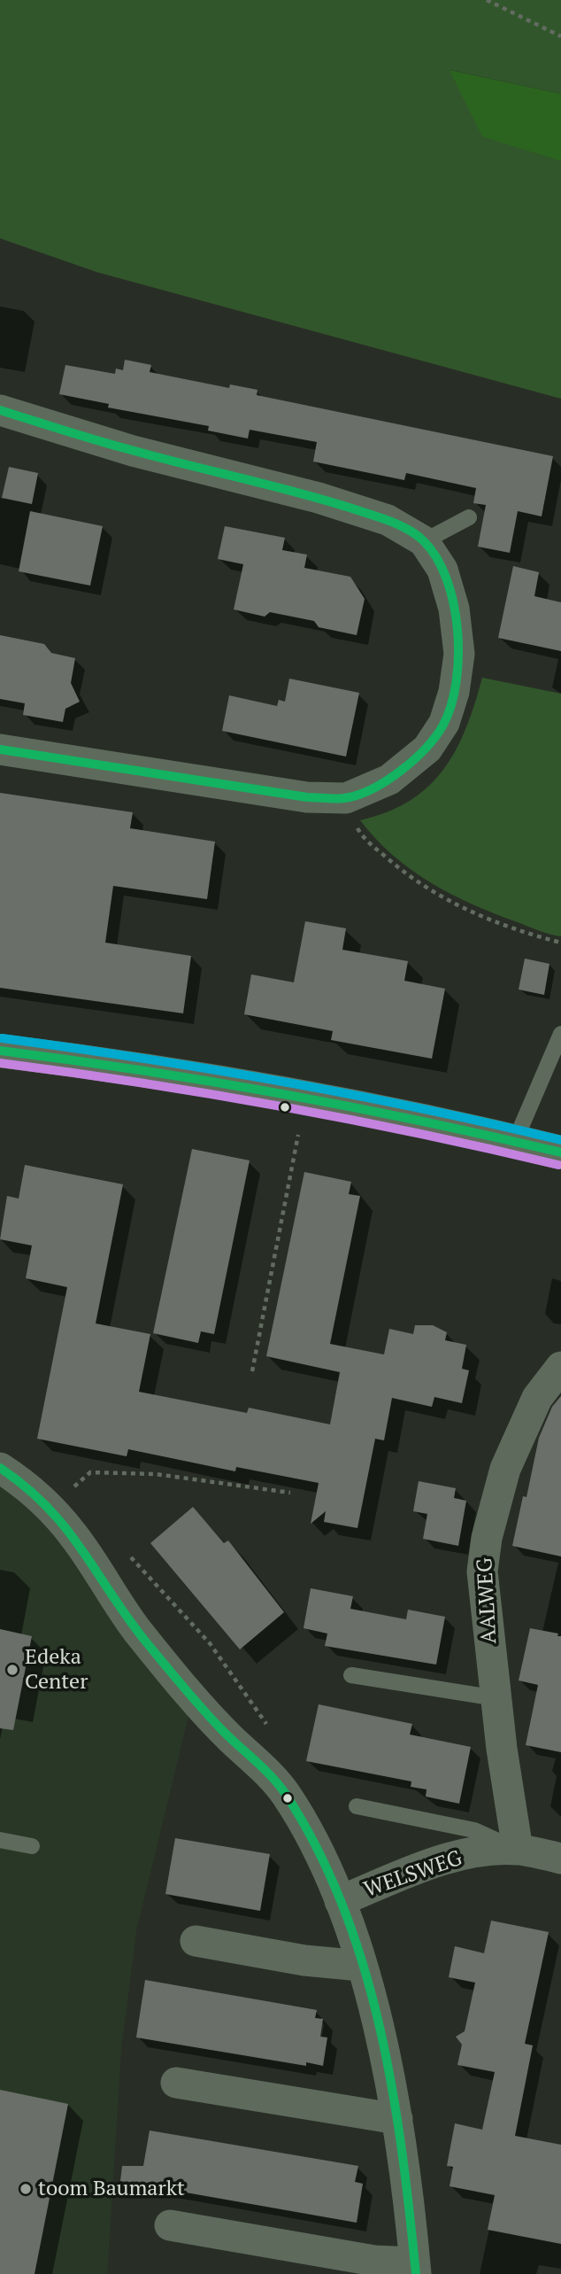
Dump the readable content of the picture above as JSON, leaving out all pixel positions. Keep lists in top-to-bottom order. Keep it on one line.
{"streets":{"street":["AALWEG","WELSWEG"]},"crossings":[["AALWEG","WELSWEG"]],"places":["Edeka Center","toom Baumarkt"]}
